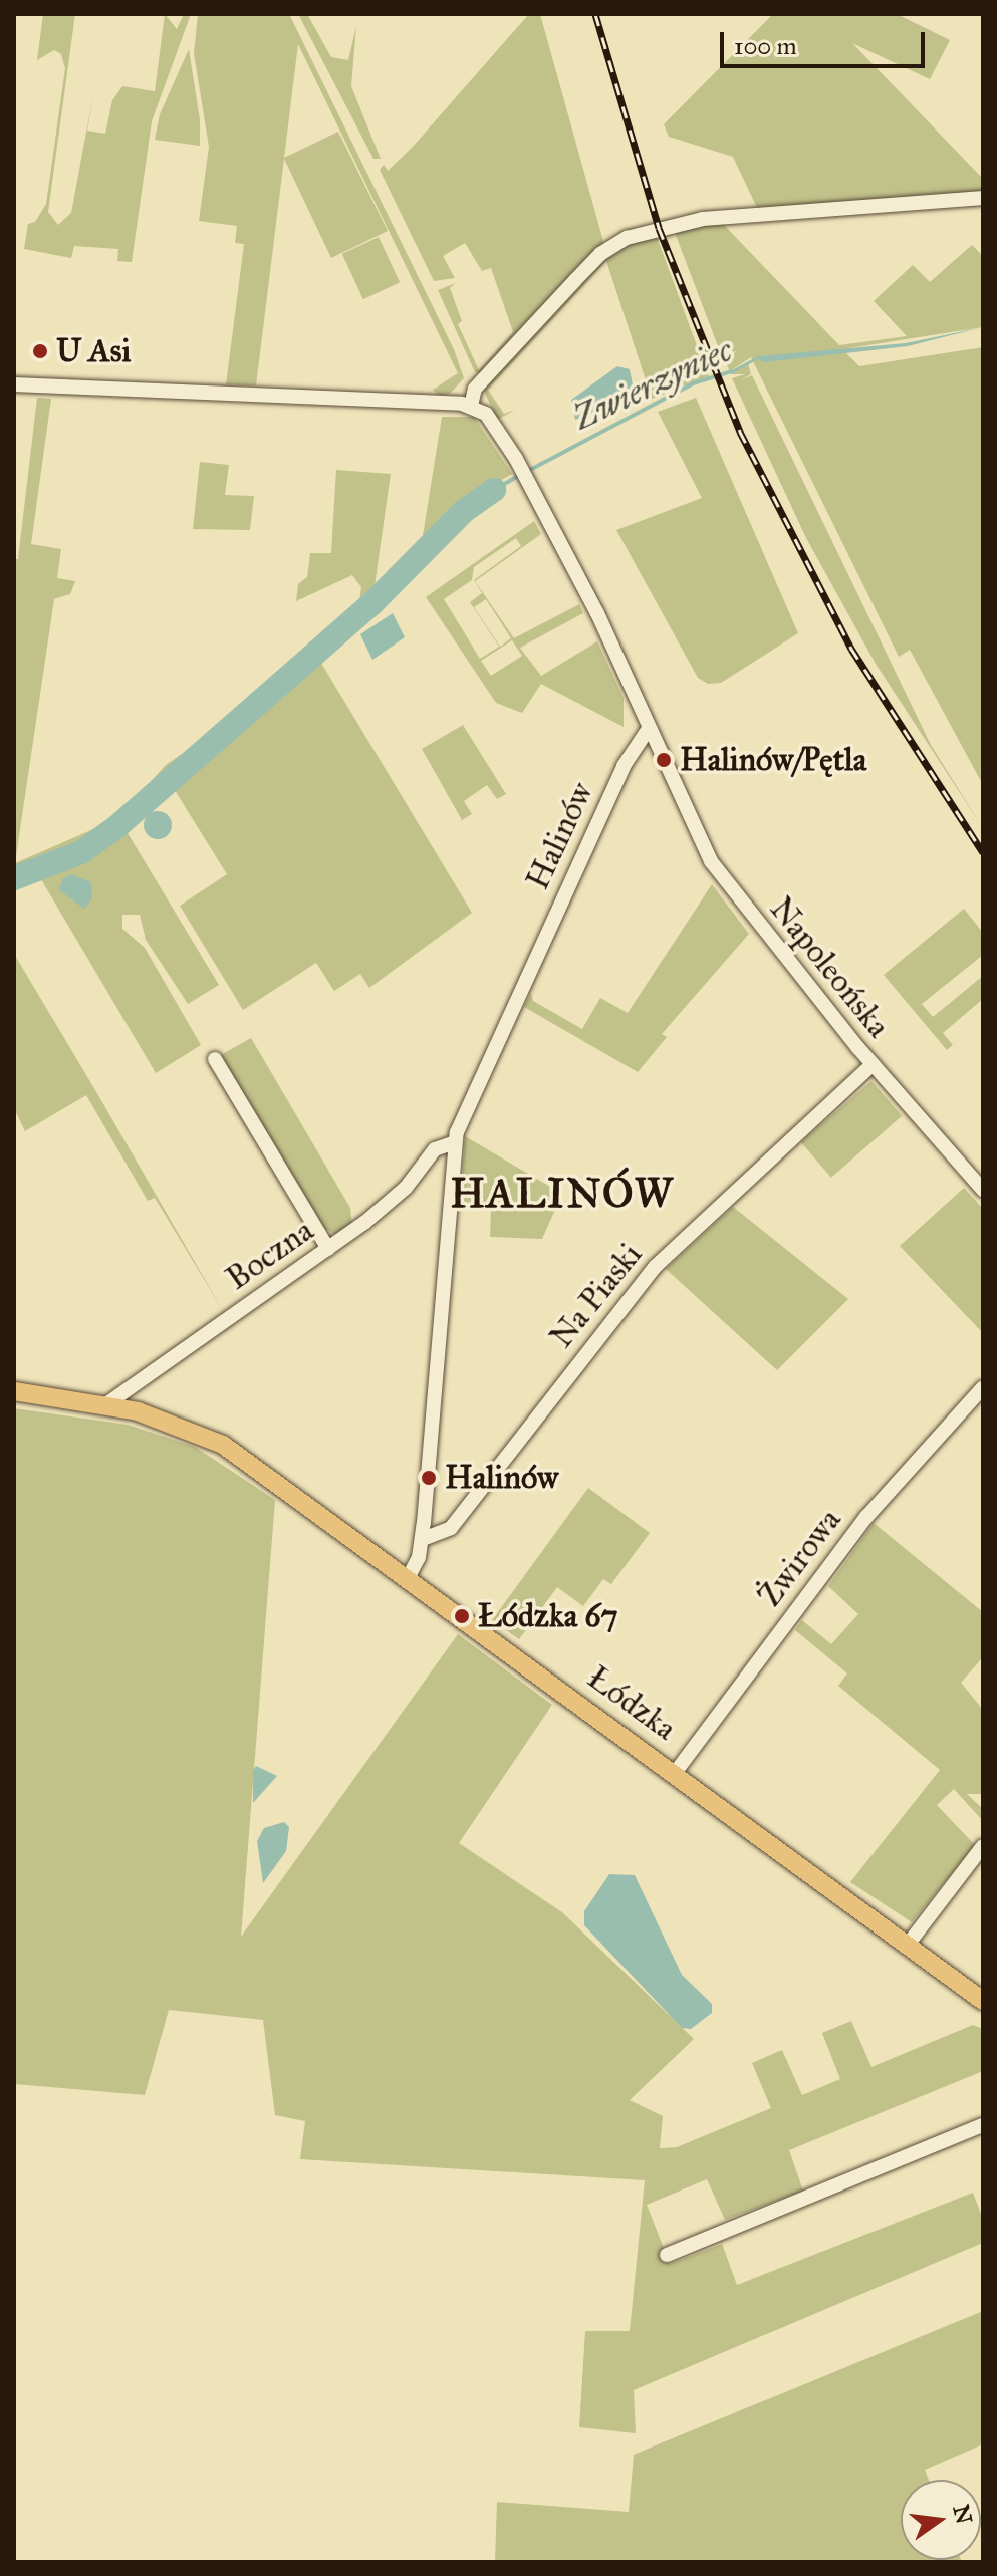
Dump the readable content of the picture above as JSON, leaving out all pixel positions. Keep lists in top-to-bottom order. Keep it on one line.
{"streets":{"main road":["Łódzka"],"street":["Halinów","Napoleońska","Boczna","Na Piaski","Żwirowa"]},"crossings":[["Halinów","Napoleońska"],["Halinów","Boczna"],["Halinów","Na Piaski"],["Halinów","Łódzka"],["Napoleońska","Na Piaski"],["Boczna","Łódzka"],["Żwirowa","Łódzka"]],"districts":["HALINÓW"],"water":["Zwierzyniec"],"places":["U Asi","Halinów/Pętla","Halinów","Łódzka 67"],"scale_bar":"100 m","north":"right"}
